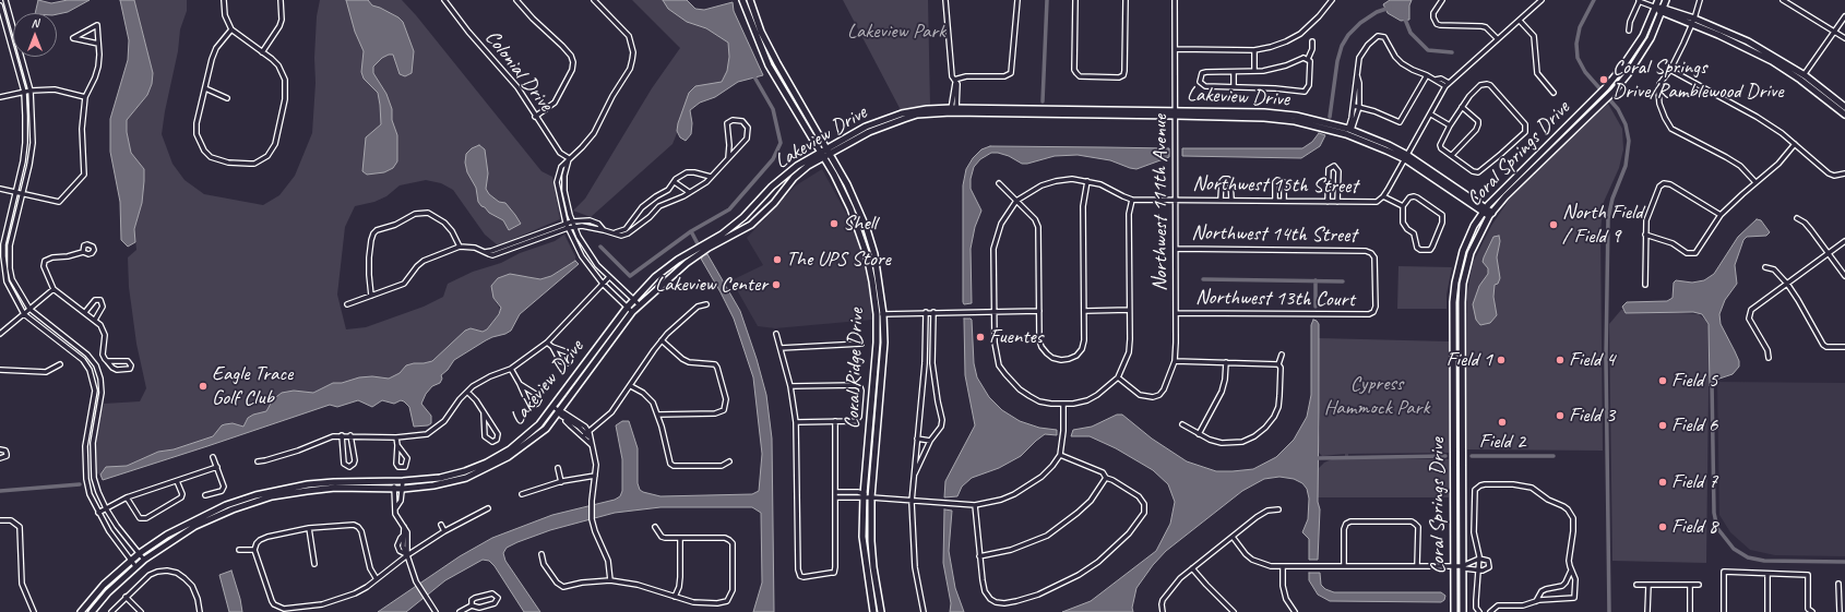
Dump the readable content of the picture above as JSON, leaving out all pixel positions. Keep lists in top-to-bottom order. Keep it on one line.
{"streets":{"street":["Colonial Drive","Lakeview Drive","Coral Springs Drive","Northwest 15th Street","Northwest 111th Avenue","Northwest 14th Street","Northwest 13th Court","Coral Ridge Drive"]},"crossings":[["Lakeview Drive","Coral Springs Drive"],["Lakeview Drive","Northwest 111th Avenue"],["Lakeview Drive","Coral Ridge Drive"],["Northwest 15th Street","Northwest 111th Avenue"],["Northwest 111th Avenue","Northwest 14th Street"],["Northwest 111th Avenue","Northwest 13th Court"],["Northwest 14th Street","Northwest 13th Court"]],"parks":["Lakeview Park","Cypress Hammock Park"],"places":["Coral Springs Drive/Ramblewood Drive","Shell","North Field / Field 9","The UPS Store","Lakeview Center","Fuentes","Field 1","Field 4","Field 5","Eagle Trace Golf Club","Field 3","Field 2","Field 6","Field 7","Field 8"],"north":"top"}
